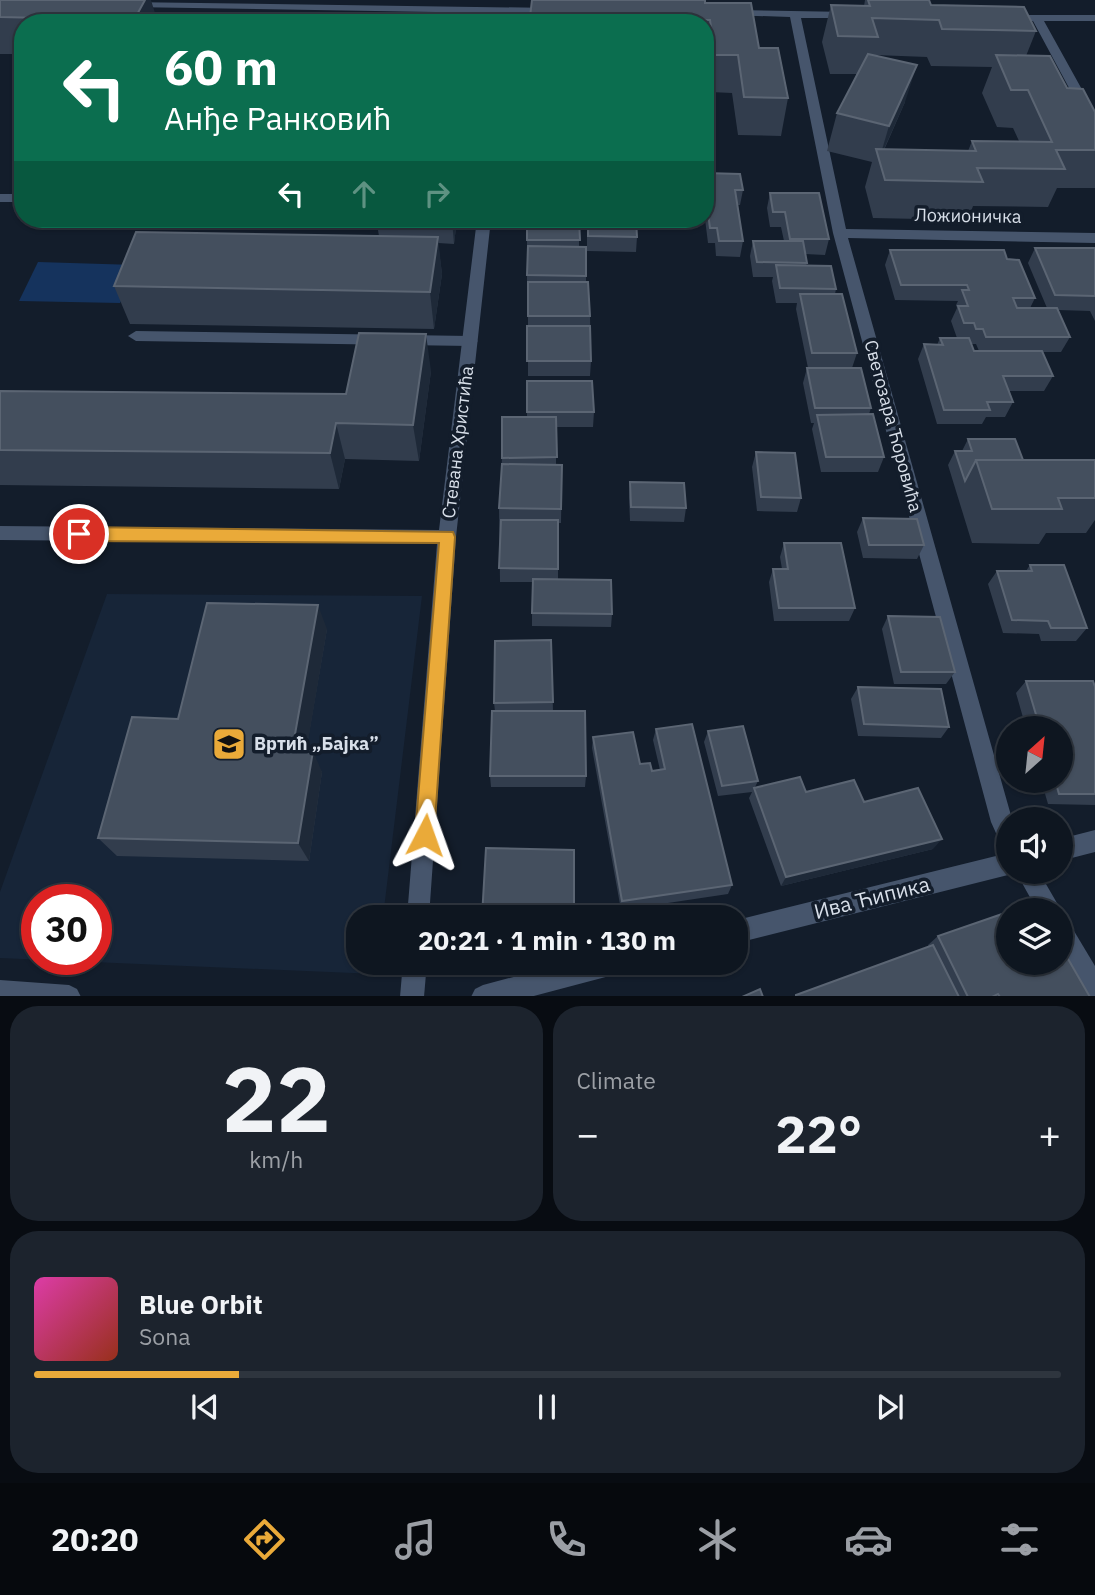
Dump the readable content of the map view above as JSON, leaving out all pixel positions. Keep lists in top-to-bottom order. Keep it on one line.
{"streets":{"street":["Ложионичка","Светозара Ћоровића","Стевана Христића","Ива Ћипика"]},"crossings":[["Ложионичка","Светозара Ћоровића"]],"places":{"school or university":["Вртић „Бајка”"]},"north":"top right","page":{"turn":["60 m","Анђе Ранковић"],"limit":"30","trip":"20:21 · 1 min · 130 m","tile":[["22","km/h"],"Climate"],"heat":["−","22°","+"],"song":["Blue Orbit","Sona"],"tabs":"20:20"}}
